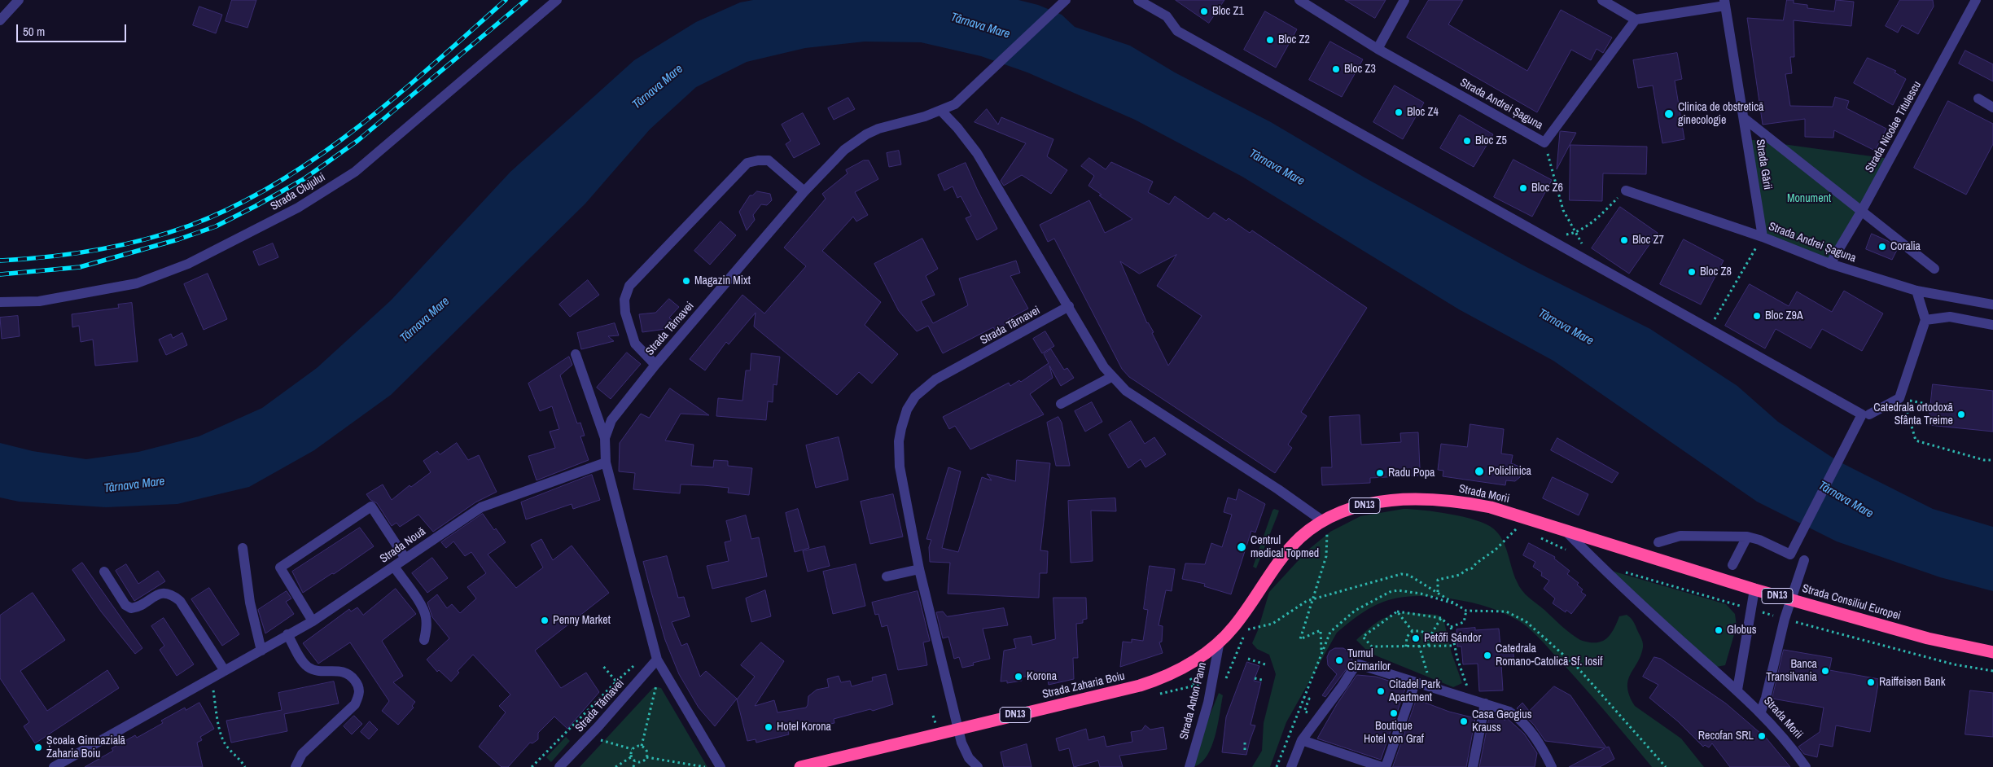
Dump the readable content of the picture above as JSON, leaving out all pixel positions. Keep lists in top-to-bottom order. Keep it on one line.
{"streets":{"highway":["Strada Morii","DN13","Strada Consiliul Europei","Strada Zaharia Boiu"],"street":["Strada Andrei Șaguna","Strada Nicolae Titulescu","Strada Gării","Strada Clujului","Strada Târnavei","Strada Nouă","Strada Anton Pann"]},"crossings":[["Strada Andrei Șaguna","Strada Nicolae Titulescu"],["Strada Andrei Șaguna","Strada Gării"],["Strada Târnavei","Strada Nouă"],["Strada Târnavei","Strada Zaharia Boiu"],["Strada Morii","Strada Consiliul Europei"],["Strada Morii","Strada Zaharia Boiu"],["Strada Morii","Strada Anton Pann"],["Strada Zaharia Boiu","Strada Anton Pann"]],"water":["Târnava Mare"],"parks":["Monument"],"places":["Bloc Z1","Bloc Z2","Bloc Z3","Bloc Z4","Clinica de obstretică ginecologie","Bloc Z5","Bloc Z6","Bloc Z7","Coralia","Bloc Z8","Magazin Mixt","Bloc Z9A","Catedrala ortodoxă Sfânta Treime","Policlinica","Radu Popa","Centrul medical Topmed","Penny Market","Globus","Petőfi Sándor","Catedrala Romano-Catolică Sf. Iosif","Turnul Cizmarilor","Banca Transilvania","Korona","Raiffeisen Bank","Citadel Park Apartment","Boutique Hotel von Graf","Casa Geogius Krauss","Hotel Korona","Recofan SRL","Școala Gimnazială Zaharia Boiu"],"scale_bar":"50 m"}
